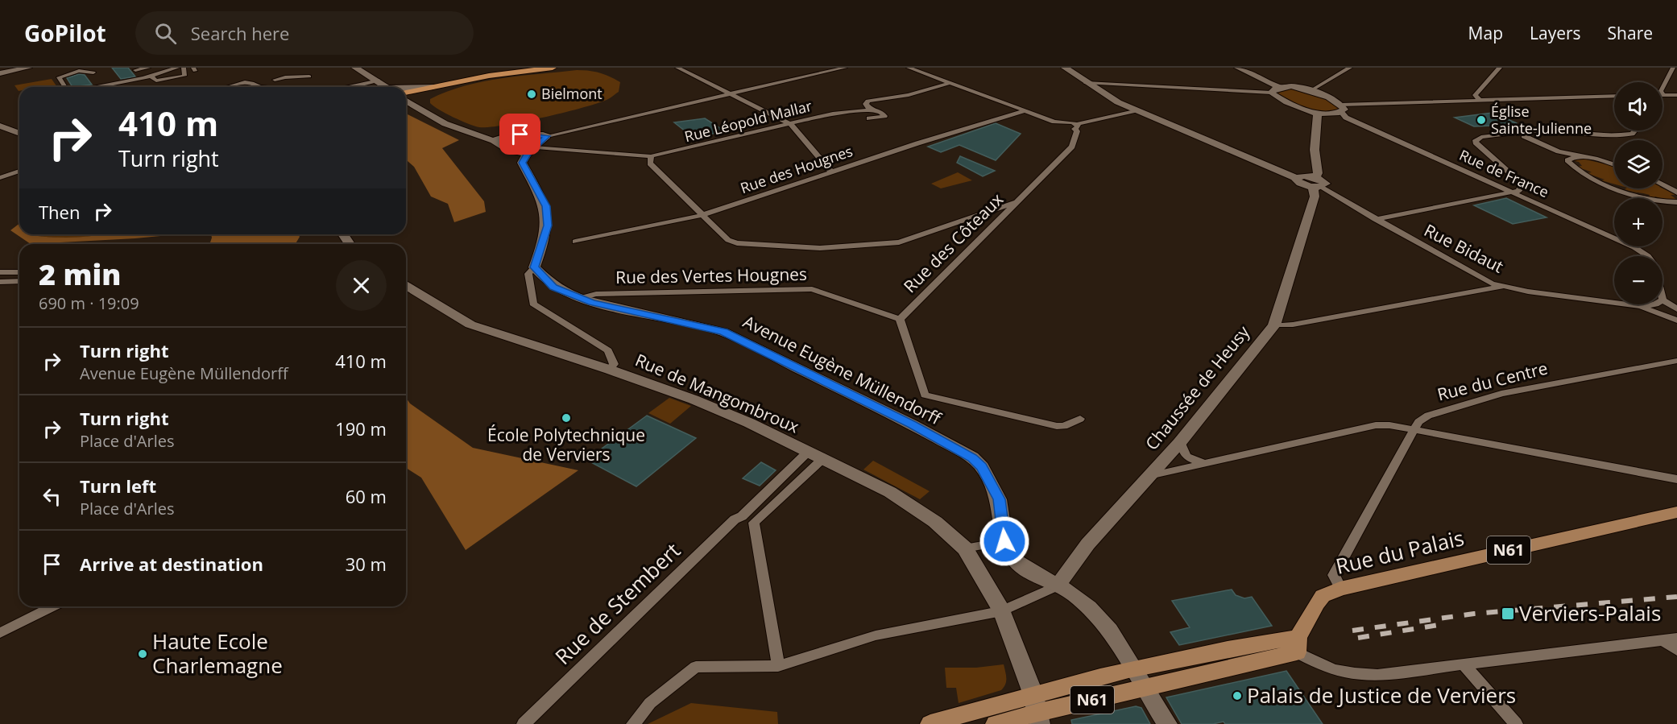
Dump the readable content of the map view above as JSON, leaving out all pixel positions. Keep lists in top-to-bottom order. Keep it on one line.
{"streets":{"main road":["N61","Rue du Palais"],"street":["Rue Léopold Mallar","Rue des Hougnes","Rue de France","Rue des Côteaux","Rue Bidaut","Rue des Vertes Hougnes","Avenue Eugène Müllendorff","Rue du Centre","Chaussée de Heusy","Rue de Mangombroux","Rue de Stembert"]},"crossings":[["Rue des Côteaux","Rue des Vertes Hougnes"],["Rue Bidaut","Chaussée de Heusy"],["Rue des Vertes Hougnes","Avenue Eugène Müllendorff"],["Avenue Eugène Müllendorff","Chaussée de Heusy"],["Avenue Eugène Müllendorff","N61"],["Rue de Mangombroux","N61"],["Rue de Mangombroux","Rue de Stembert"],["N61","Rue du Palais"]],"places":{"other":["Bielmont","Église Sainte-Julienne","École Polytechnique de Verviers","Haute Ecole Charlemagne","Palais de Justice de Verviers"],"transit":["Verviers-Palais"]},"page":{"header":"GoPilot","search":"Search here","nav":["Map","Layers","Share"],"map_buttons":["+","−"],"turn":["410 m","Turn right"],"then":"Then","heading":["2 min","690 m · 19:09"],"list":[{"name":"Turn right","note":"Avenue Eugène Müllendorff","value":"410 m"},{"name":"Turn right","note":"Place d'Arles","value":"190 m"},{"name":"Turn left","note":"Place d'Arles","value":"60 m"},{"name":"Arrive at destination","value":"30 m"}]}}
